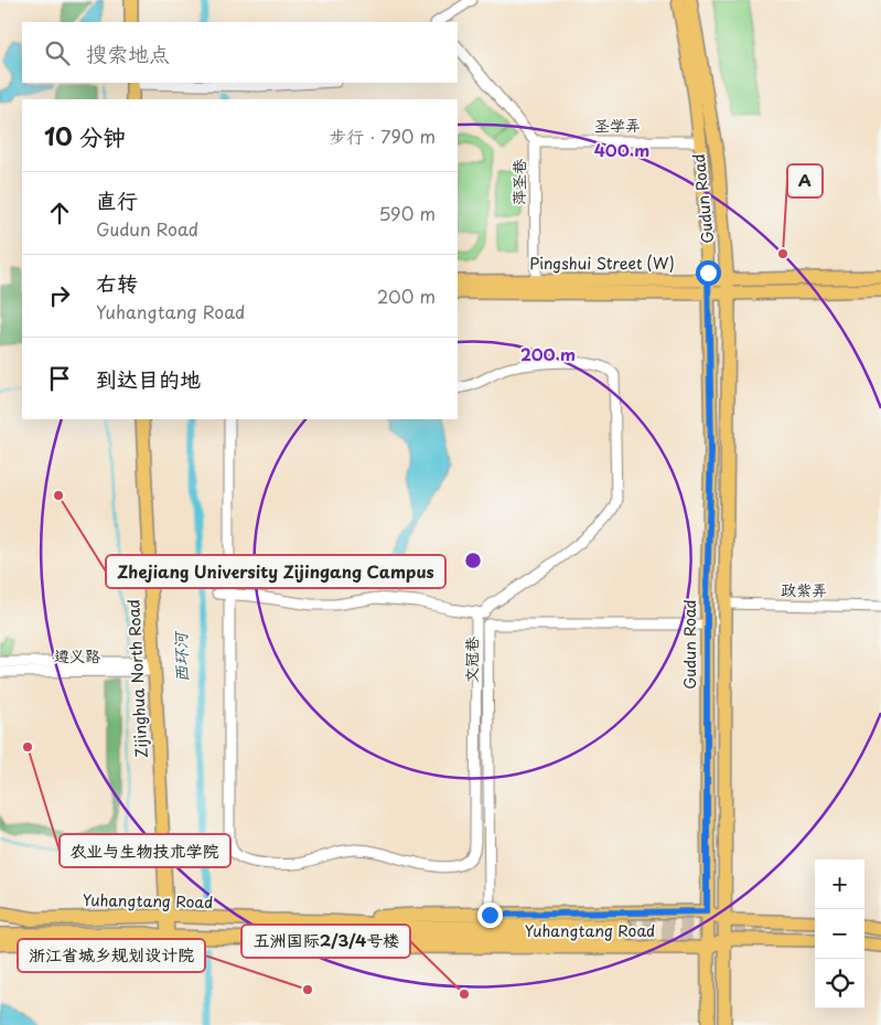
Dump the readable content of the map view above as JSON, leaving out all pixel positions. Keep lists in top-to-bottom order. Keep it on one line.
{"streets":{"main road":["Gudun Road","Pingshui Street (W)","Zijinghua North Road","Yuhangtang Road"],"street":["圣学弄","萍圣巷","政紫弄","遵义路","文冠巷"]},"crossings":[["圣学弄","萍圣巷"],["圣学弄","Gudun Road"],["萍圣巷","Pingshui Street (W)"],["Gudun Road","Pingshui Street (W)"],["Gudun Road","政紫弄"],["Gudun Road","文冠巷"],["Gudun Road","Yuhangtang Road"],["遵义路","Zijinghua North Road"],["文冠巷","Yuhangtang Road"],["Zijinghua North Road","Yuhangtang Road"]],"water":["西环河"],"places":["A","Zhejiang University Zijingang Campus","农业与生物技术学院","浙江省城乡规划设计院","五洲国际2/3/4号楼"],"page":{"search":"搜索地点","heading":["10 分钟","步行 · 790 m"],"list":[["直行","Gudun Road","590 m"],["右转","Yuhangtang Road","200 m"],"到达目的地"],"map_buttons":["+","−"]},"rings":["400 m","200 m"]}
